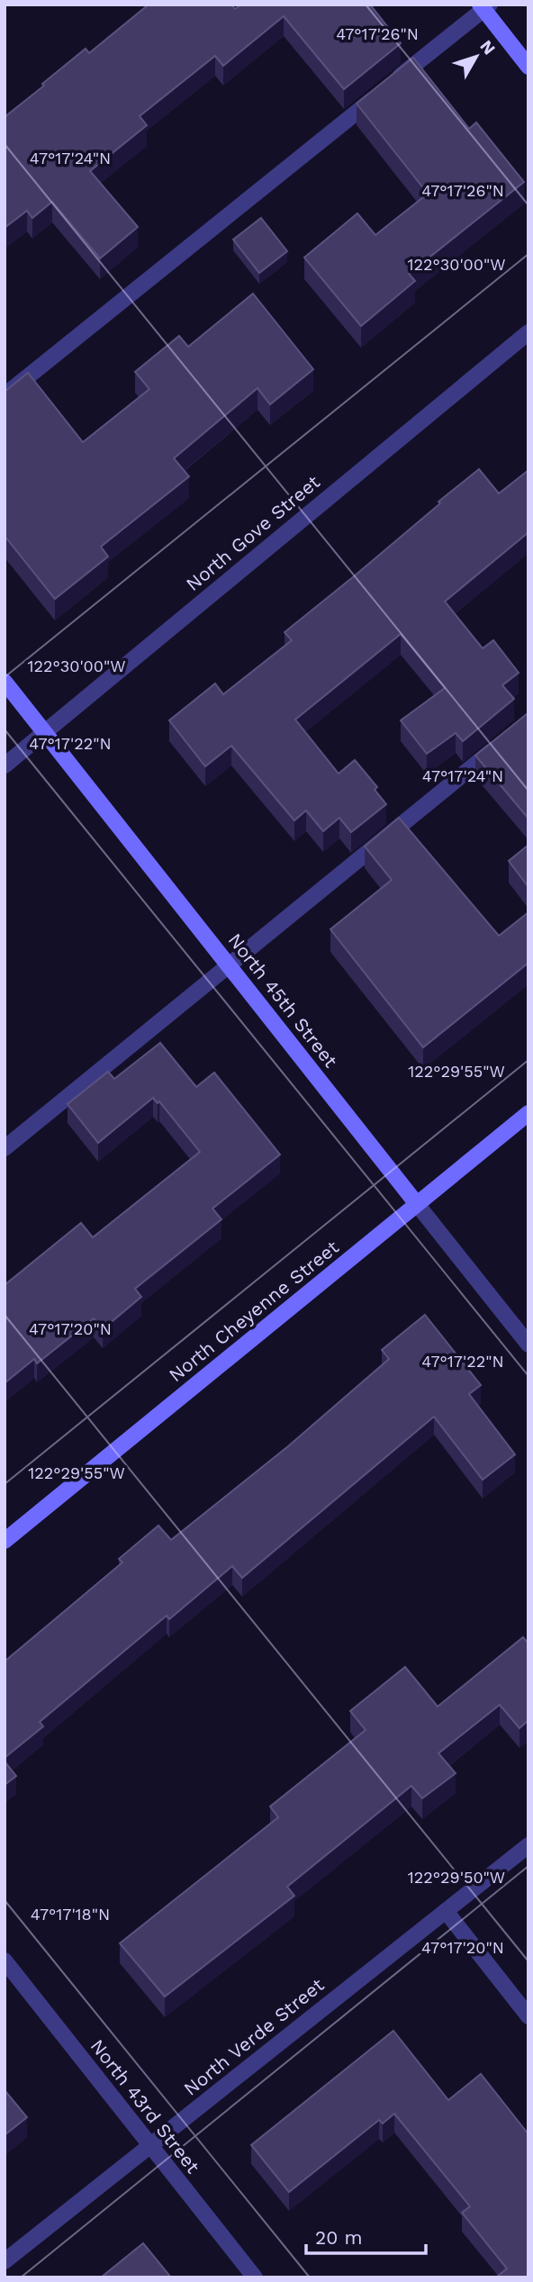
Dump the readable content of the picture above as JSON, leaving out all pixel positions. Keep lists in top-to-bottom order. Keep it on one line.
{"streets":{"street":["North Gove Street","North 45th Street","North Cheyenne Street","North Verde Street","North 43rd Street"]},"crossings":[["North Gove Street","North 45th Street"],["North 45th Street","North Cheyenne Street"],["North Verde Street","North 43rd Street"]],"scale_bar":"20 m","north":"top right","coordinates":["47°17'26\"N","47°17'24\"N","122°30'00\"W","47°17'22\"N","122°29'55\"W","47°17'20\"N","122°29'50\"W","47°17'18\"N"]}
